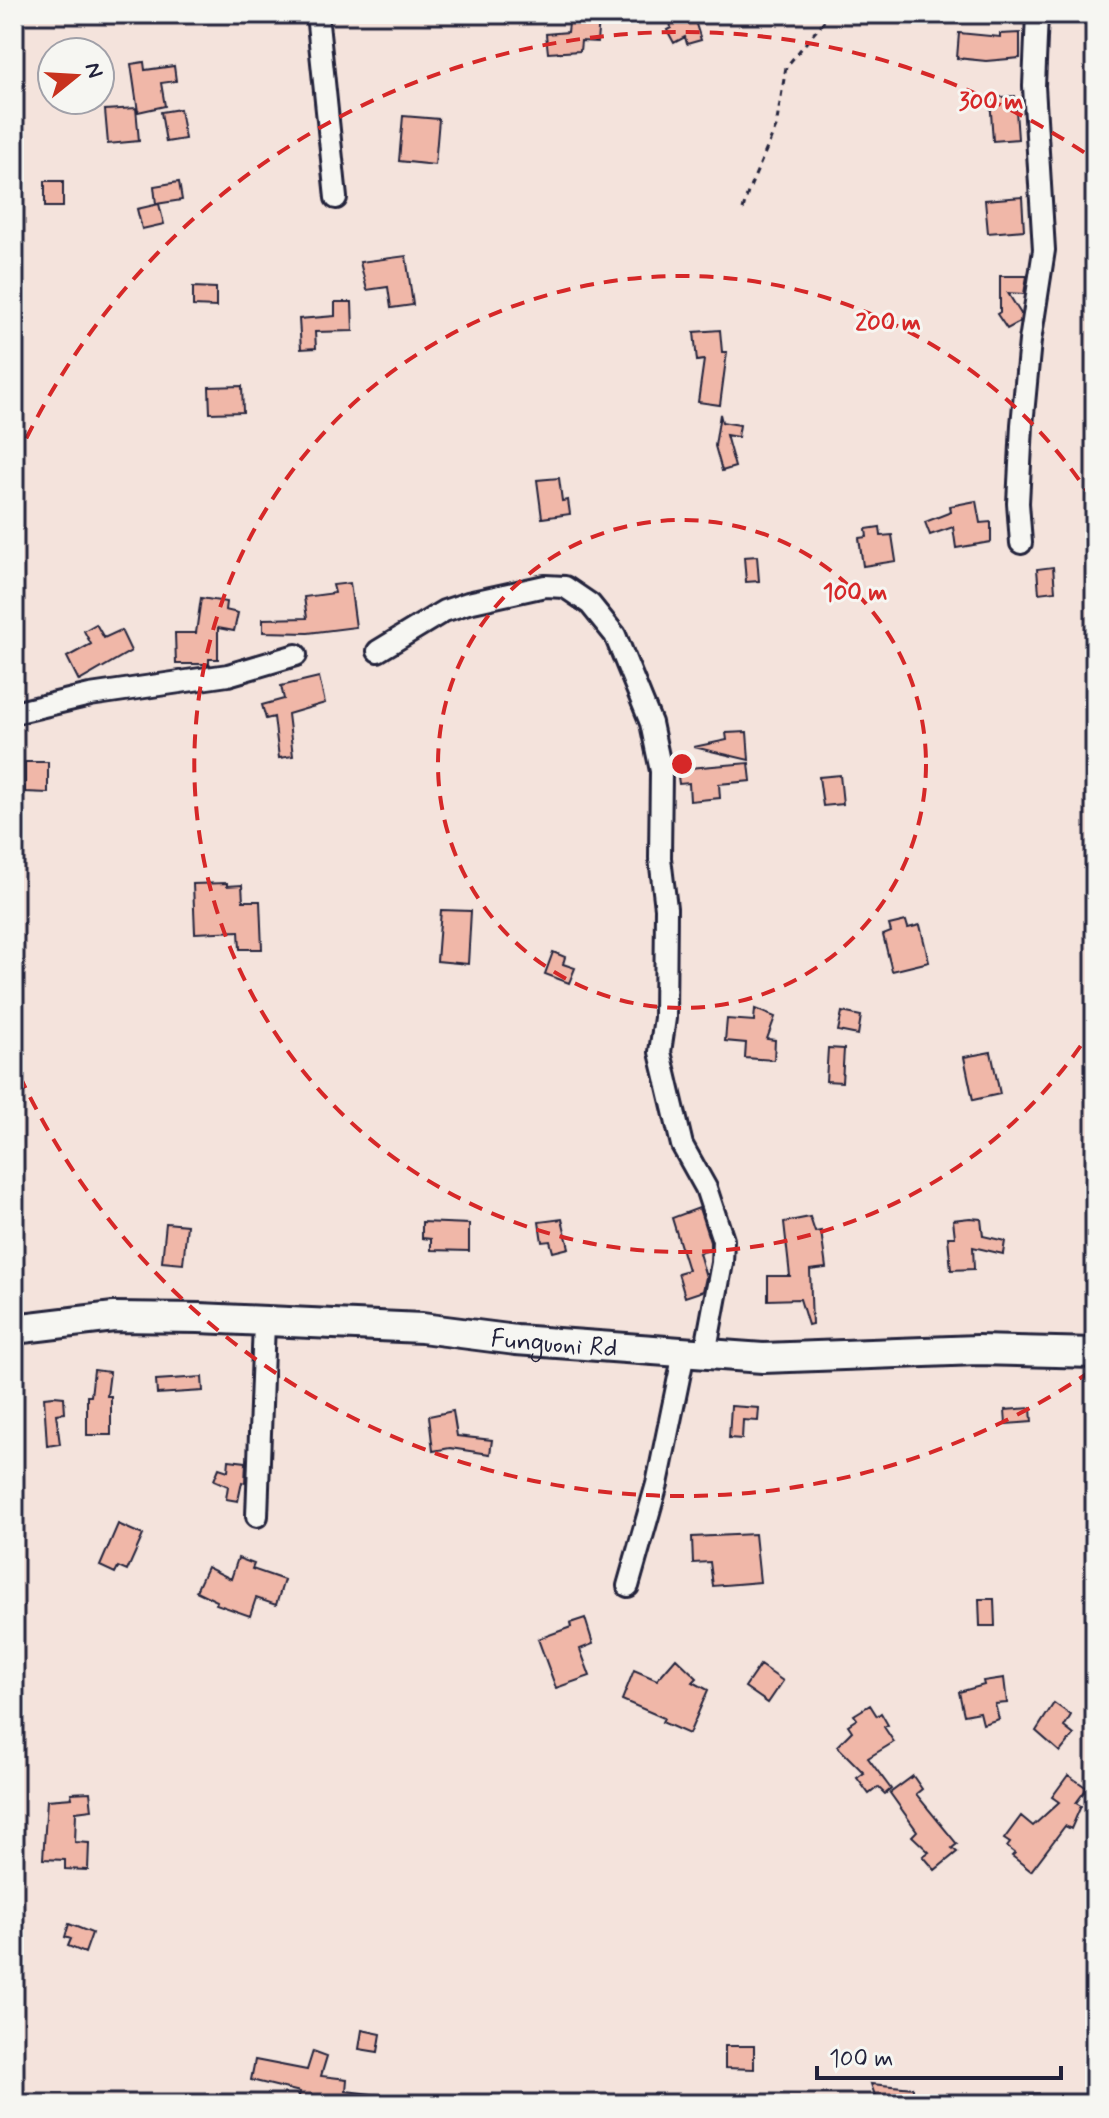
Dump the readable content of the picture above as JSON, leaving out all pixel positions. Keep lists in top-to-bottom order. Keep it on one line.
{"streets":{"street":["Funguoni Rd"]},"scale_bar":"100 m","north":"right","rings":["300 m","200 m","100 m"]}
